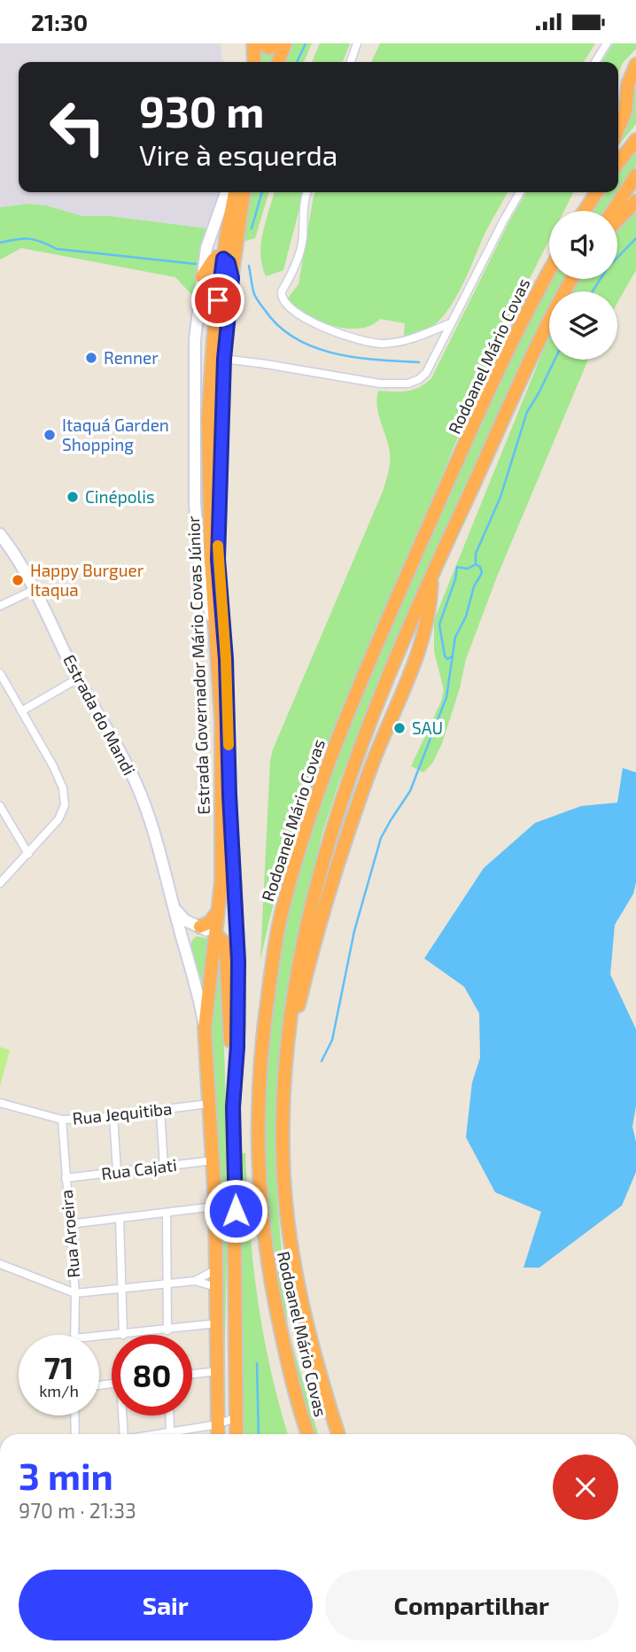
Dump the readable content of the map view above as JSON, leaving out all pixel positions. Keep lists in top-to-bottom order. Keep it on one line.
{"streets":{"highway":["Rodoanel Mário Covas","Estrada Governador Mário Covas Júnior"],"main road":["Estrada do Mandi"],"street":["Rua Jequitiba","Rua Cajati","Rua Aroeira"]},"crossings":[["Estrada Governador Mário Covas Júnior","Estrada do Mandi"],["Estrada Governador Mário Covas Júnior","Rua Jequitiba"],["Estrada Governador Mário Covas Júnior","Rua Cajati"],["Rua Jequitiba","Rua Aroeira"],["Rua Cajati","Rua Aroeira"]],"places":["Renner","Itaquá Garden Shopping","Cinépolis","Happy Burguer Itaqua","SAU"],"page":{"status":"21:30","turn":["930 m","Vire à esquerda"],"speed":"71 km/h","limit":"80","heading":["3 min","970 m · 21:33"],"buttons":["Sair","Compartilhar"]}}
